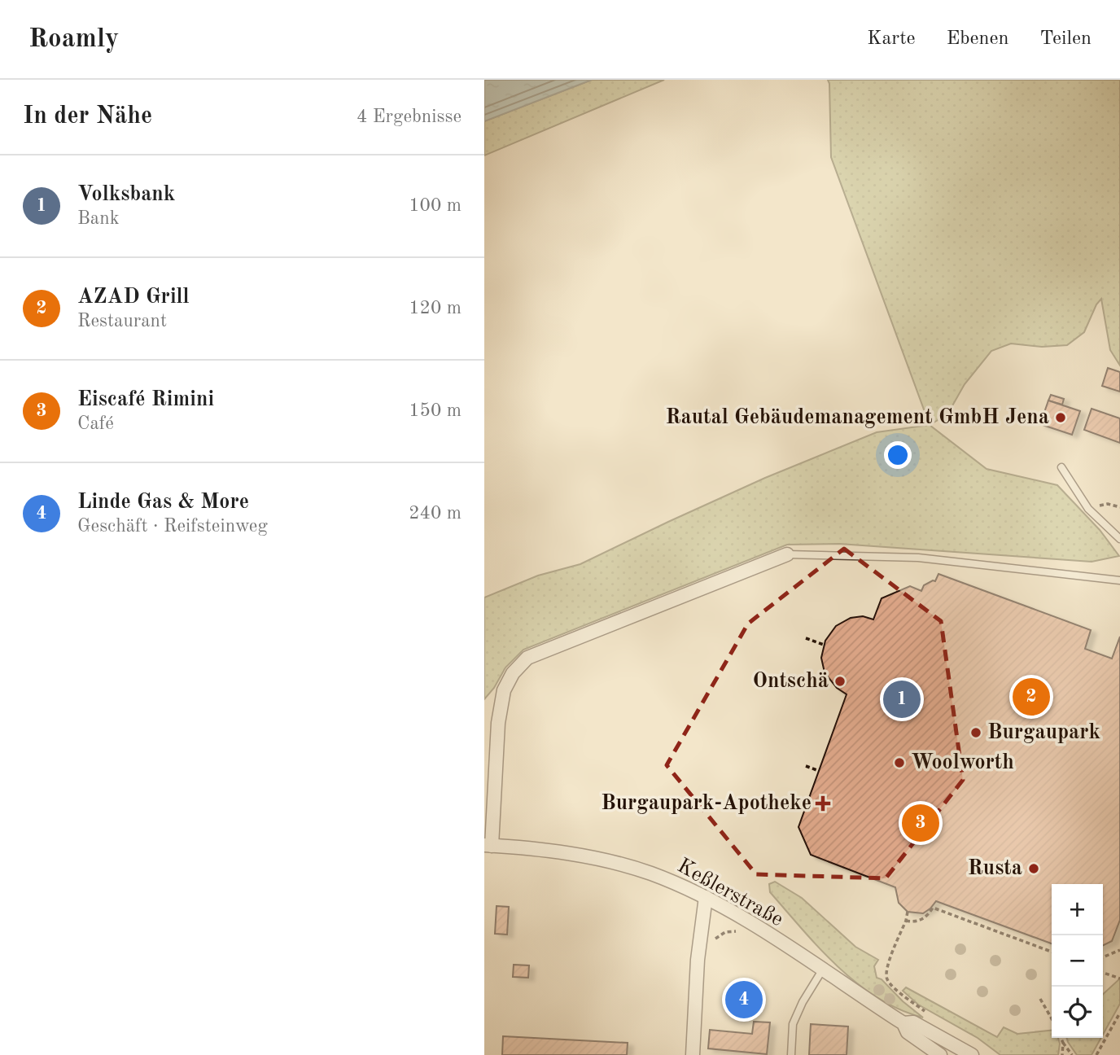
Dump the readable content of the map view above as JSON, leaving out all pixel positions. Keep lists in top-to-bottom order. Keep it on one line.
{"streets":{"street":["Keßlerstraße"]},"places":{"other":["Rautal Gebäudemanagement GmbH Jena","Ontschä","Burgaupark","Woolworth","Rusta"],"health":["Burgaupark-Apotheke"]},"page":{"header":"Roamly","nav":["Karte","Ebenen","Teilen"],"heading":["In der Nähe","4 Ergebnisse"],"list":[{"mark":"1","name":"Volksbank","note":"Bank","value":"100 m"},{"mark":"2","name":"AZAD Grill","note":"Restaurant","value":"120 m"},{"mark":"3","name":"Eiscafé Rimini","note":"Café","value":"150 m"},{"mark":"4","name":"Linde Gas & More","note":"Geschäft · Reifsteinweg","value":"240 m"}],"pins":["2","1","3","4"],"map_buttons":["+","−"]}}
